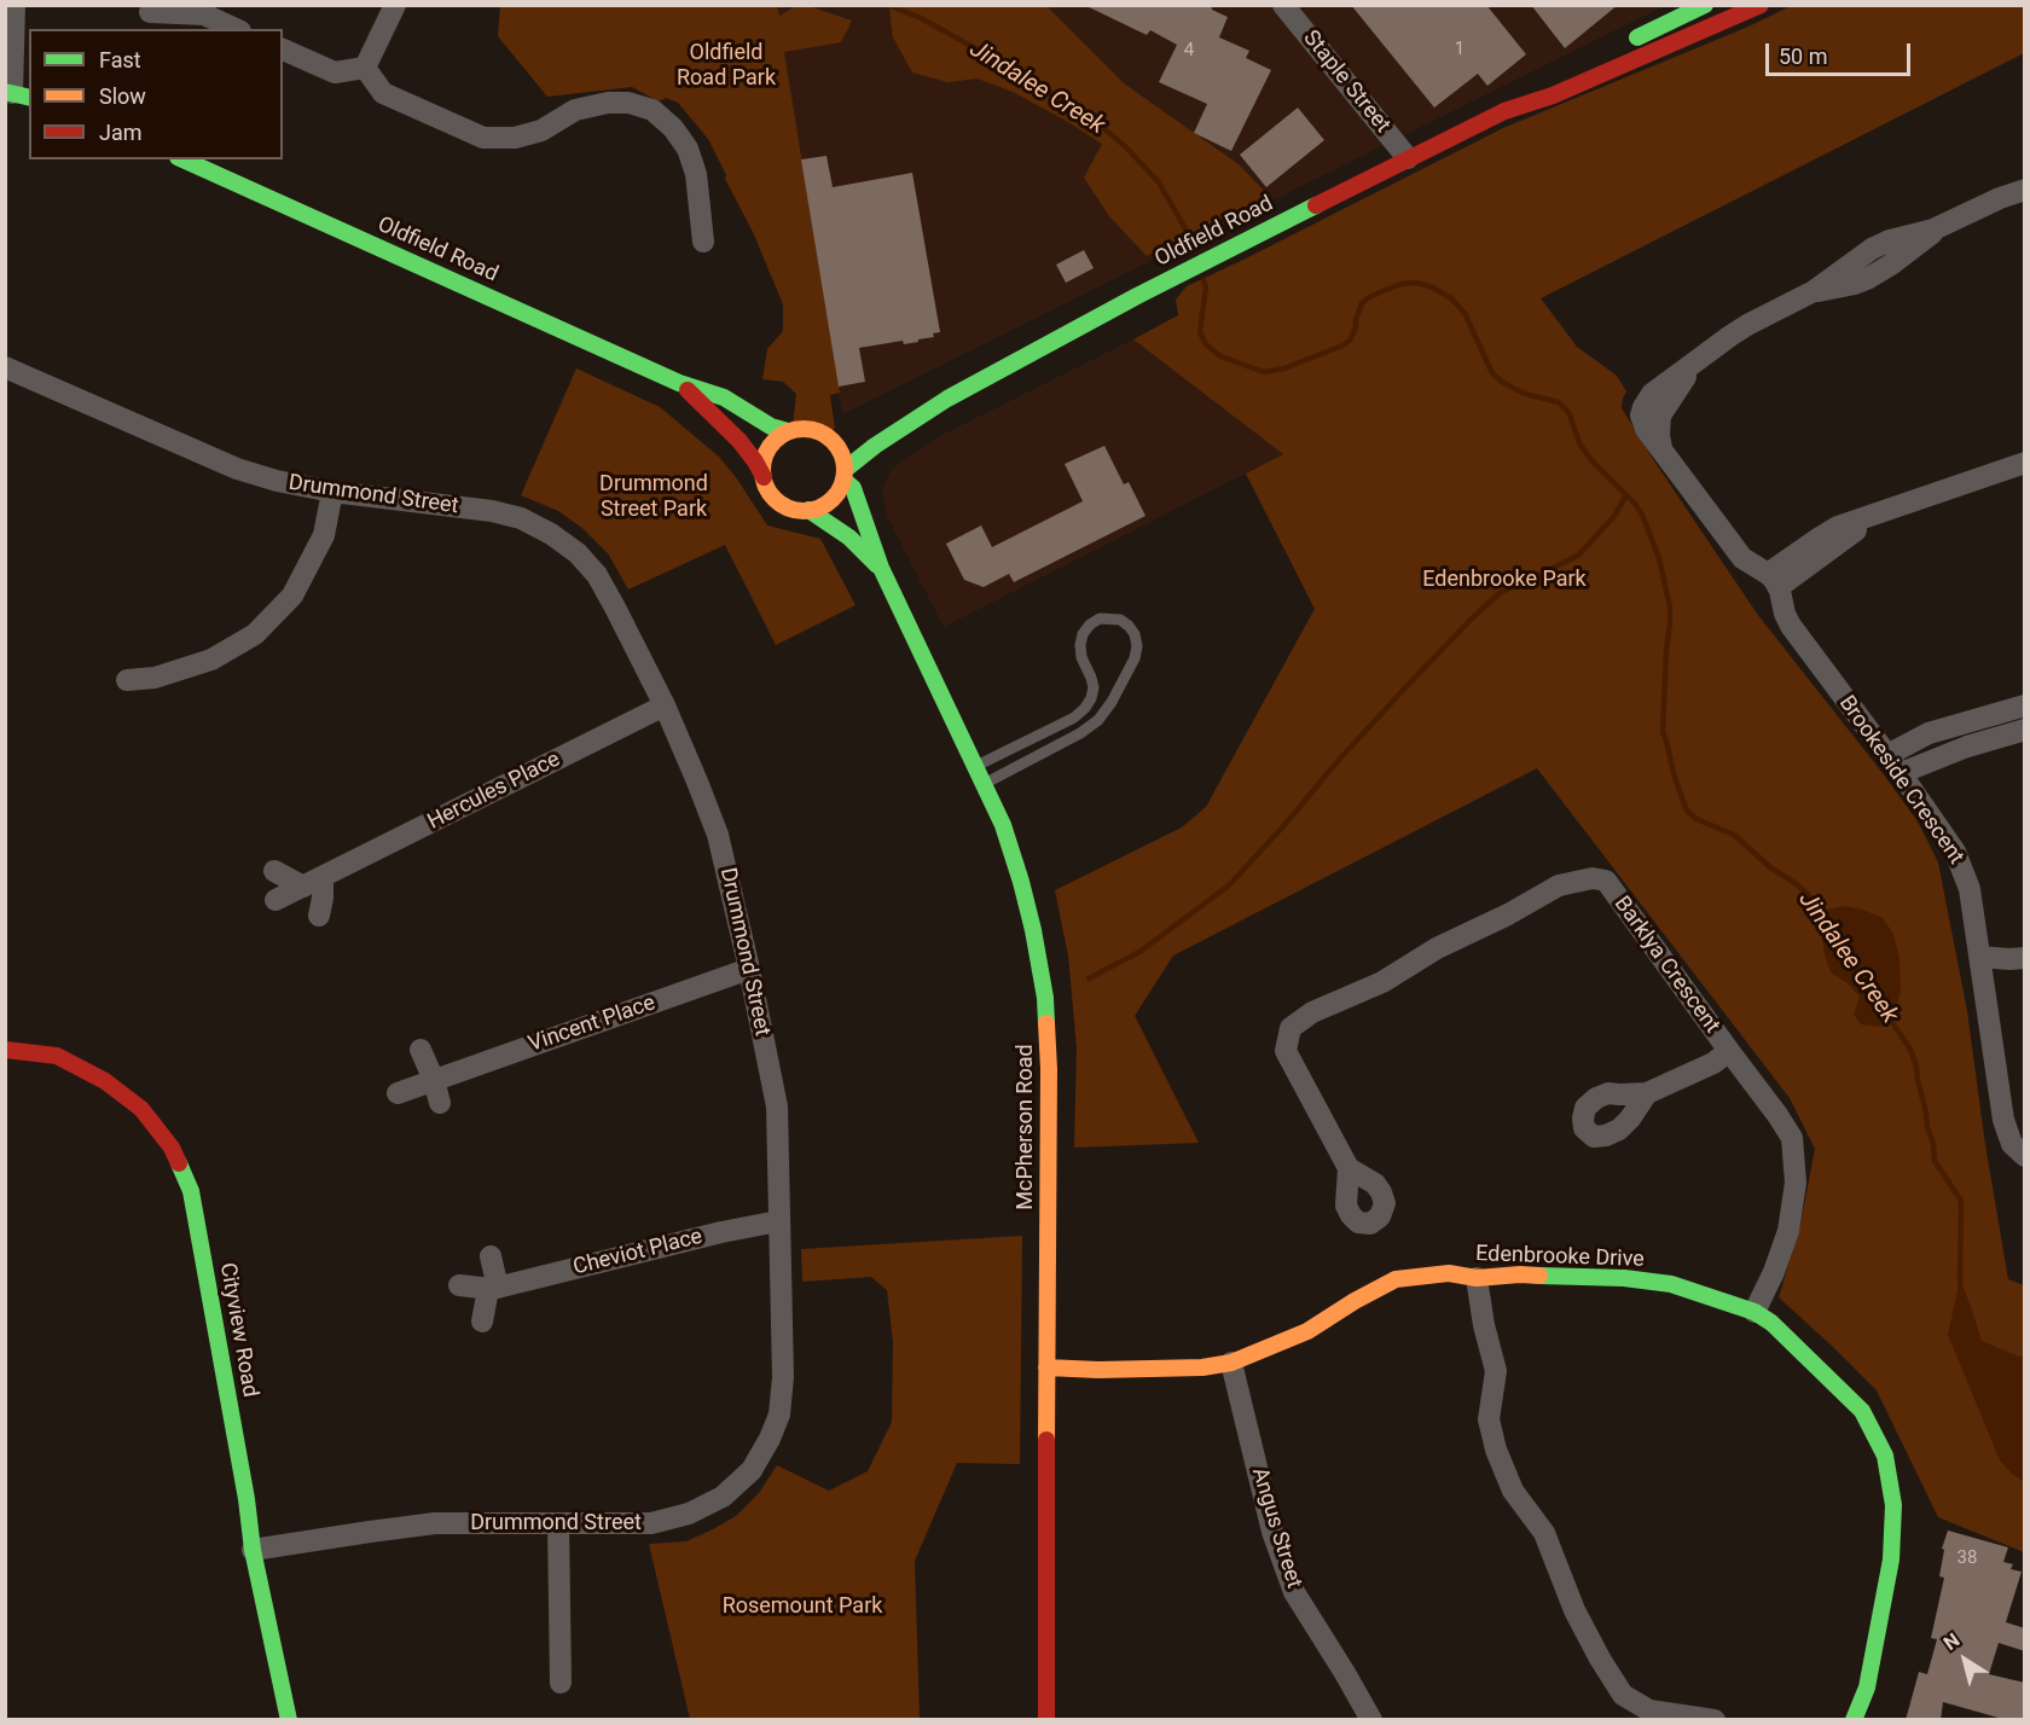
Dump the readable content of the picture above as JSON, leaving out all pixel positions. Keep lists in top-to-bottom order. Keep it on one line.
{"streets":{"street":["Staple Street","Oldfield Road","Drummond Street","Brookeside Crescent","Hercules Place","Barklya Crescent","Vincent Place","McPherson Road","Cheviot Place","Edenbrooke Drive","Cityview Road","Angus Street"]},"crossings":[["Staple Street","Oldfield Road"],["Drummond Street","Hercules Place"],["Drummond Street","Vincent Place"],["Drummond Street","Cheviot Place"],["Drummond Street","Cityview Road"],["Barklya Crescent","Edenbrooke Drive"],["McPherson Road","Edenbrooke Drive"],["Edenbrooke Drive","Angus Street"]],"water":["Jindalee Creek"],"parks":["Oldfield Road Park","Drummond Street Park","Edenbrooke Park","Rosemount Park"],"house_numbers":["1","4","38"],"legend":["Fast","Slow","Jam"],"scale_bar":"50 m","north":"top left"}
